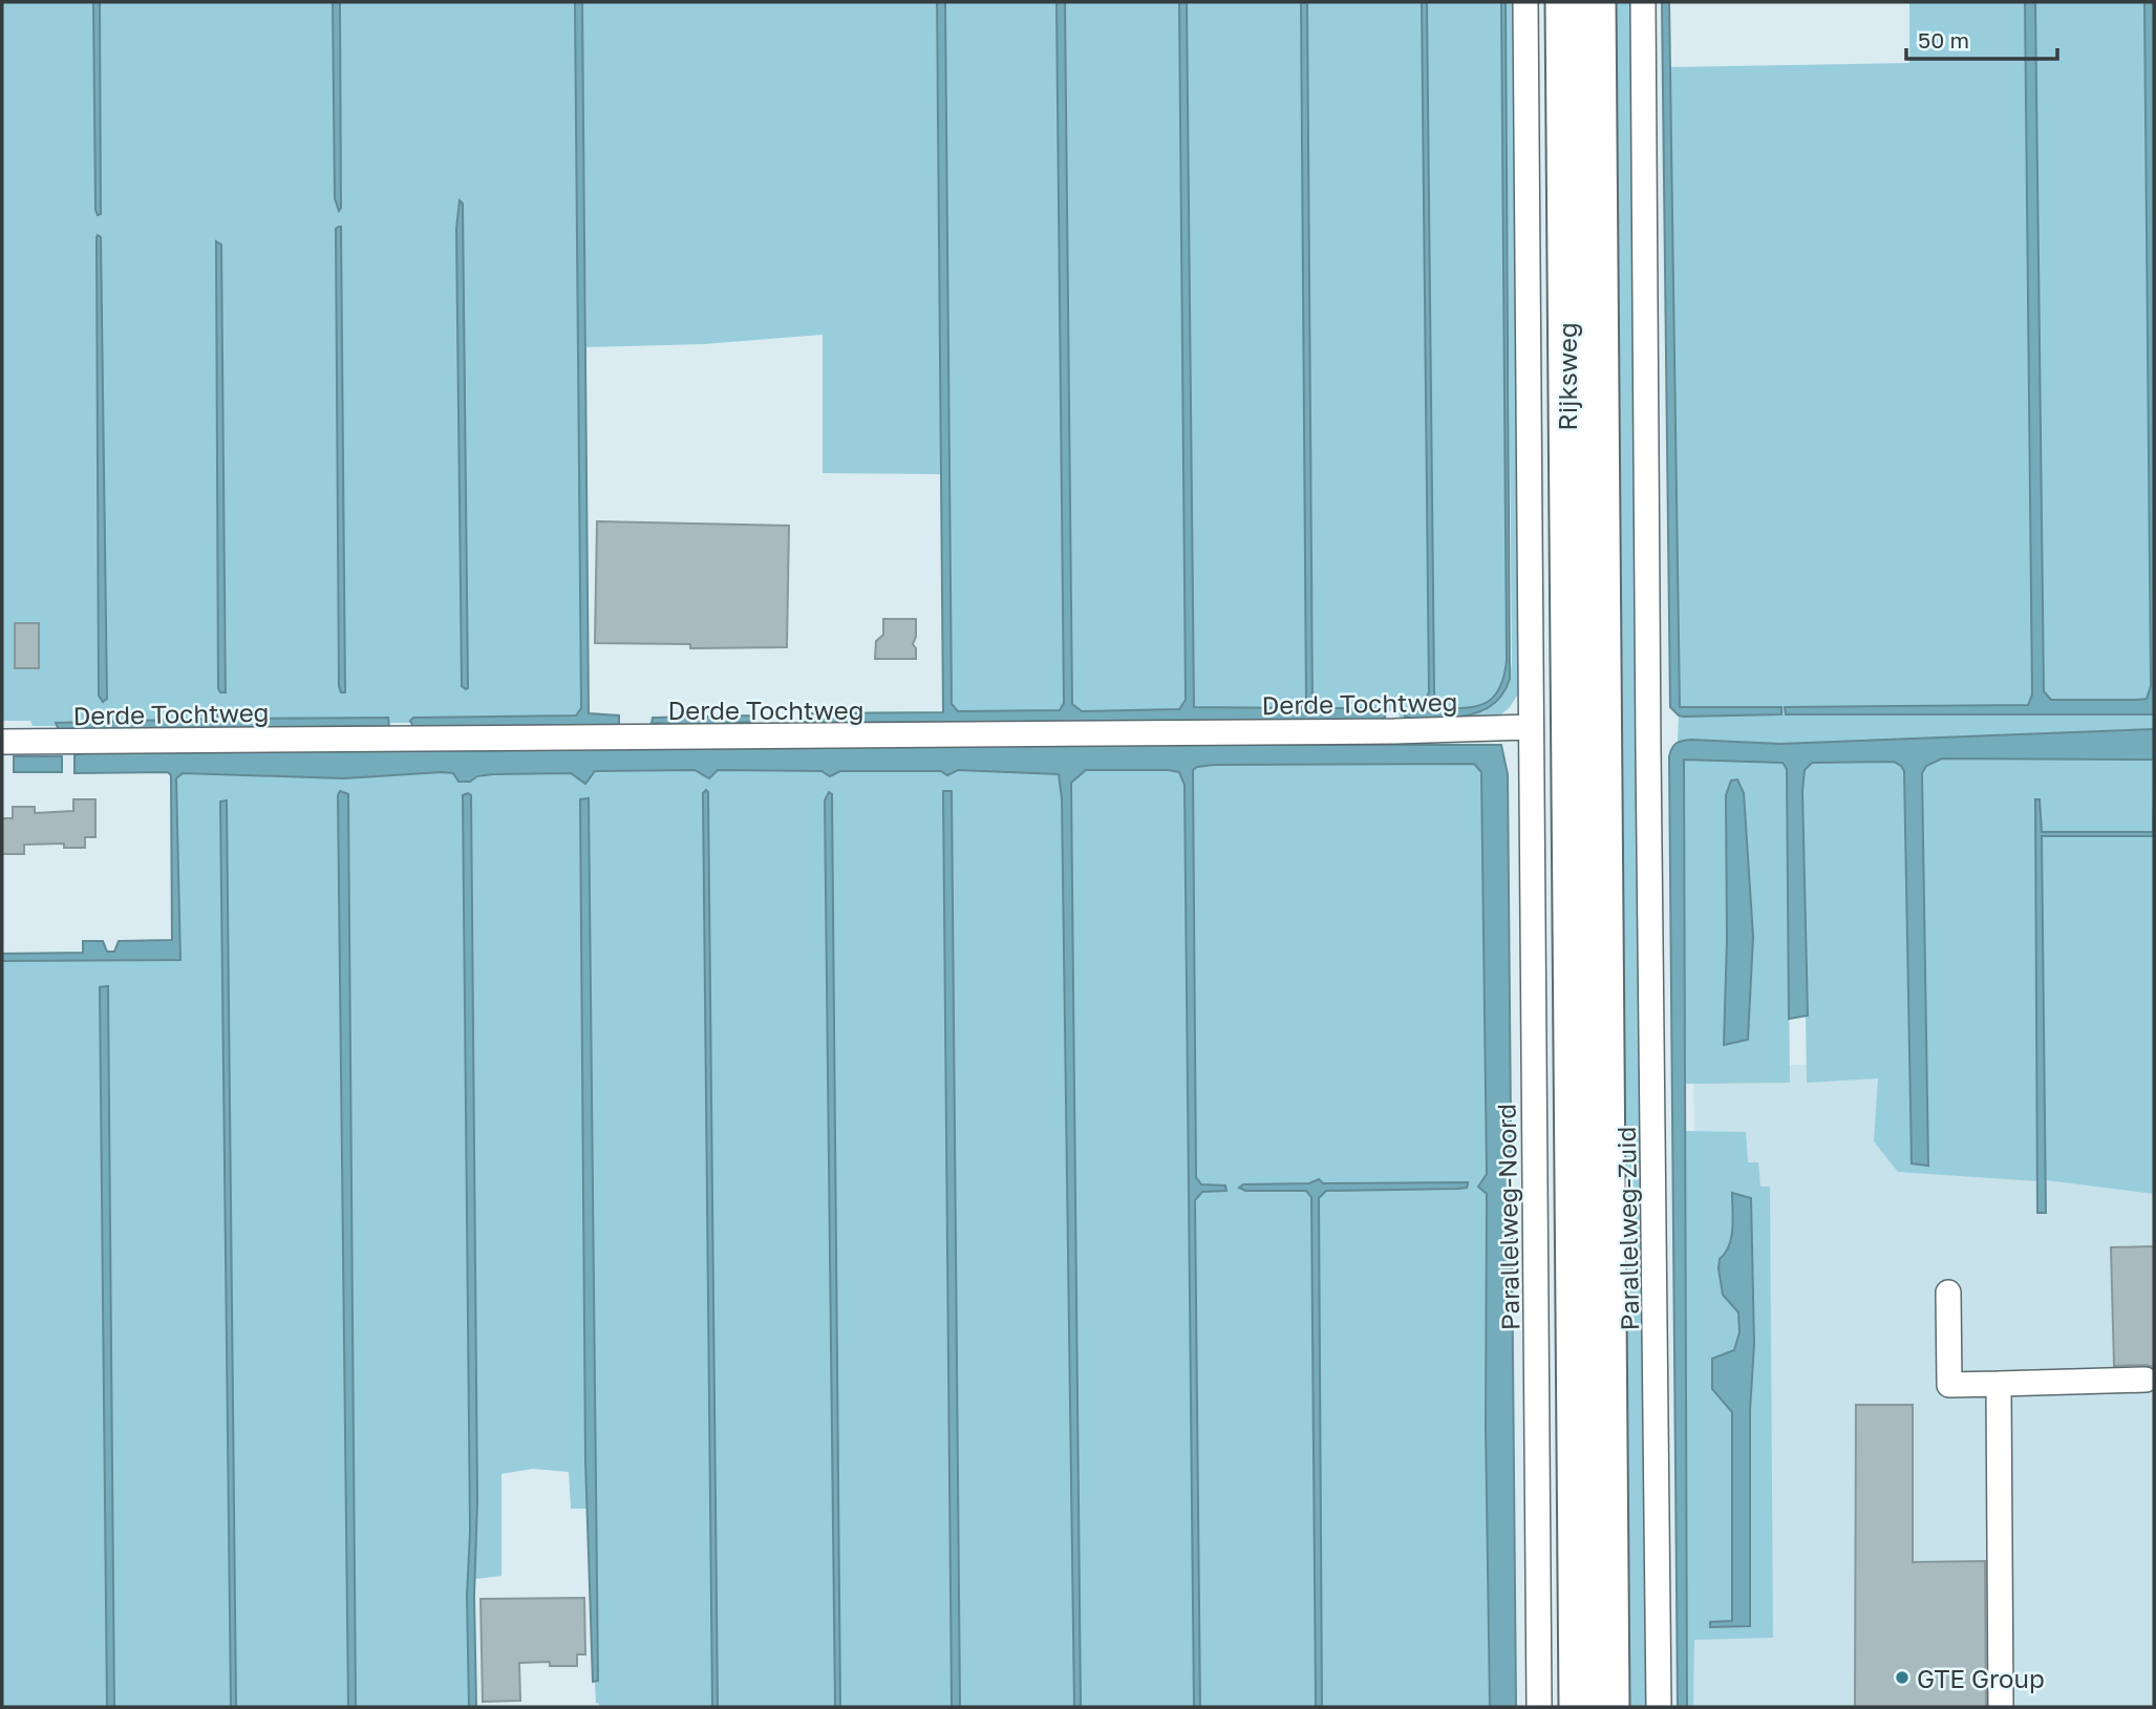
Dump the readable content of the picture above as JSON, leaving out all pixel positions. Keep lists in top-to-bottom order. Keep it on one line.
{"streets":{"highway":["Rijksweg"],"street":["Derde Tochtweg","Parallelweg-Noord","Parallelweg-Zuid"]},"crossings":[["Rijksweg","Derde Tochtweg"],["Rijksweg","Parallelweg-Noord"],["Derde Tochtweg","Parallelweg-Noord"]],"places":["GTE Group"],"scale_bar":"50 m"}
